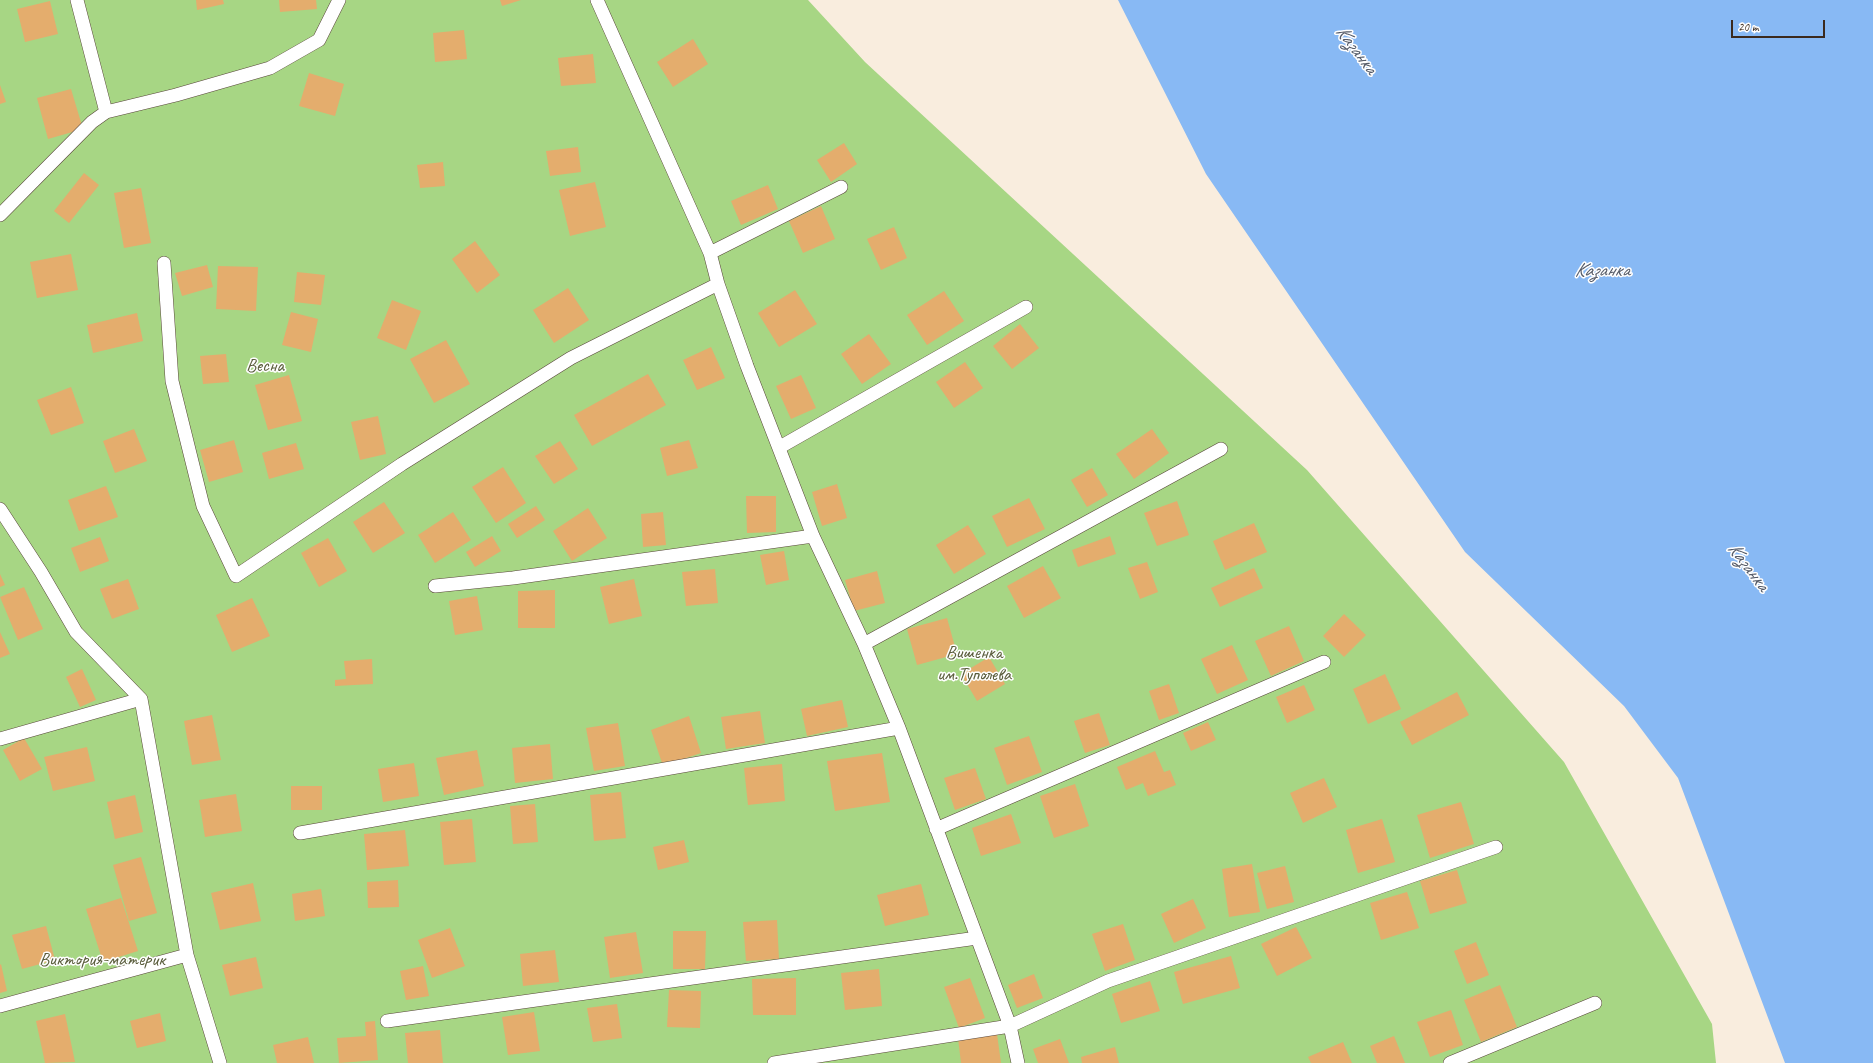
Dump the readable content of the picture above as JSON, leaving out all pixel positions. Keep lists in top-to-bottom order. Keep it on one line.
{"water":["Казанка"],"parks":["Весна","Вишенка им.Туполева","Виктория-материк"],"scale_bar":"20 m"}
